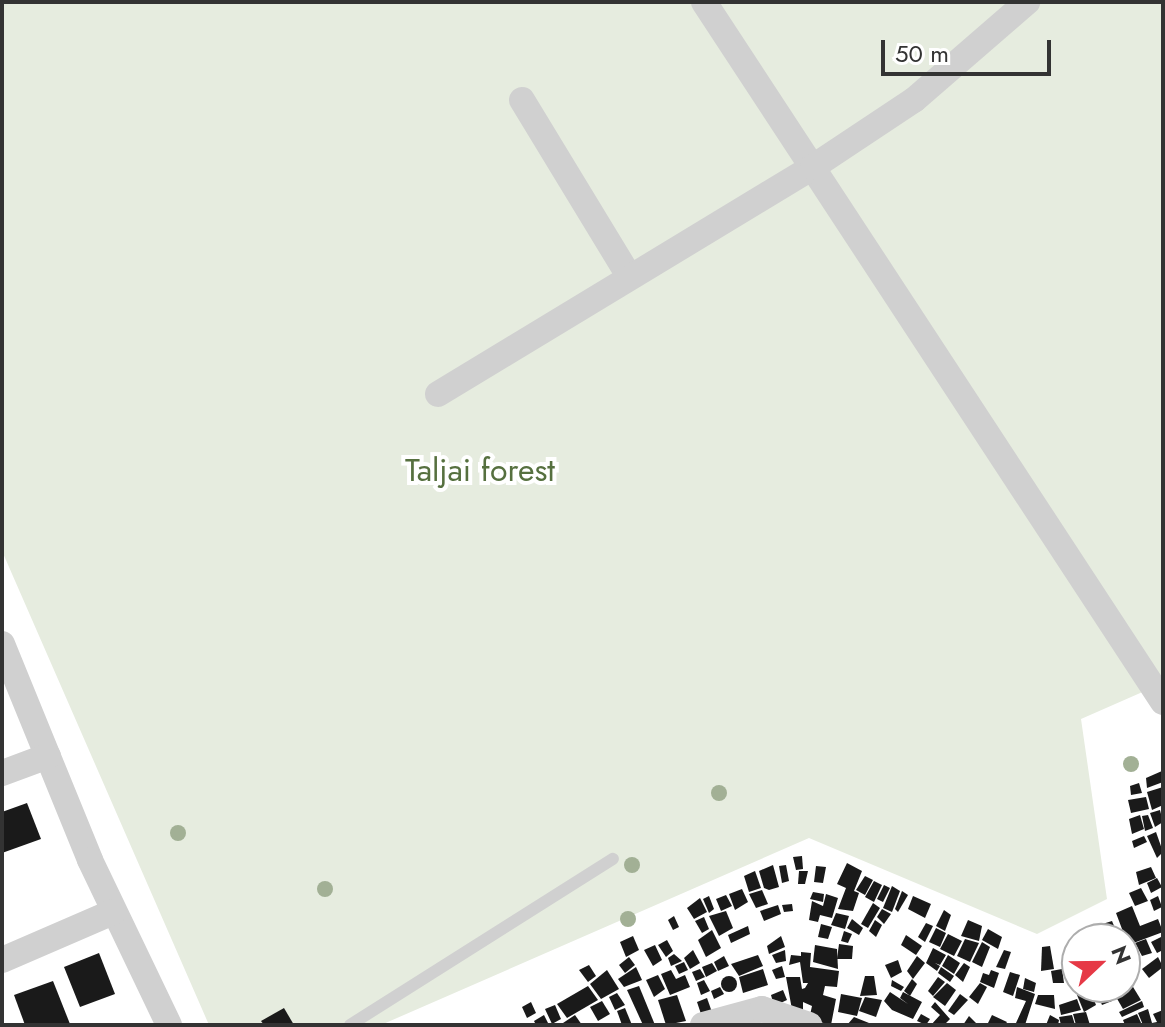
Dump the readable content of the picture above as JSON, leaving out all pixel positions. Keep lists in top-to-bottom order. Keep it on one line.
{"parks":["Taljai forest"],"scale_bar":"50 m","north":"right"}
